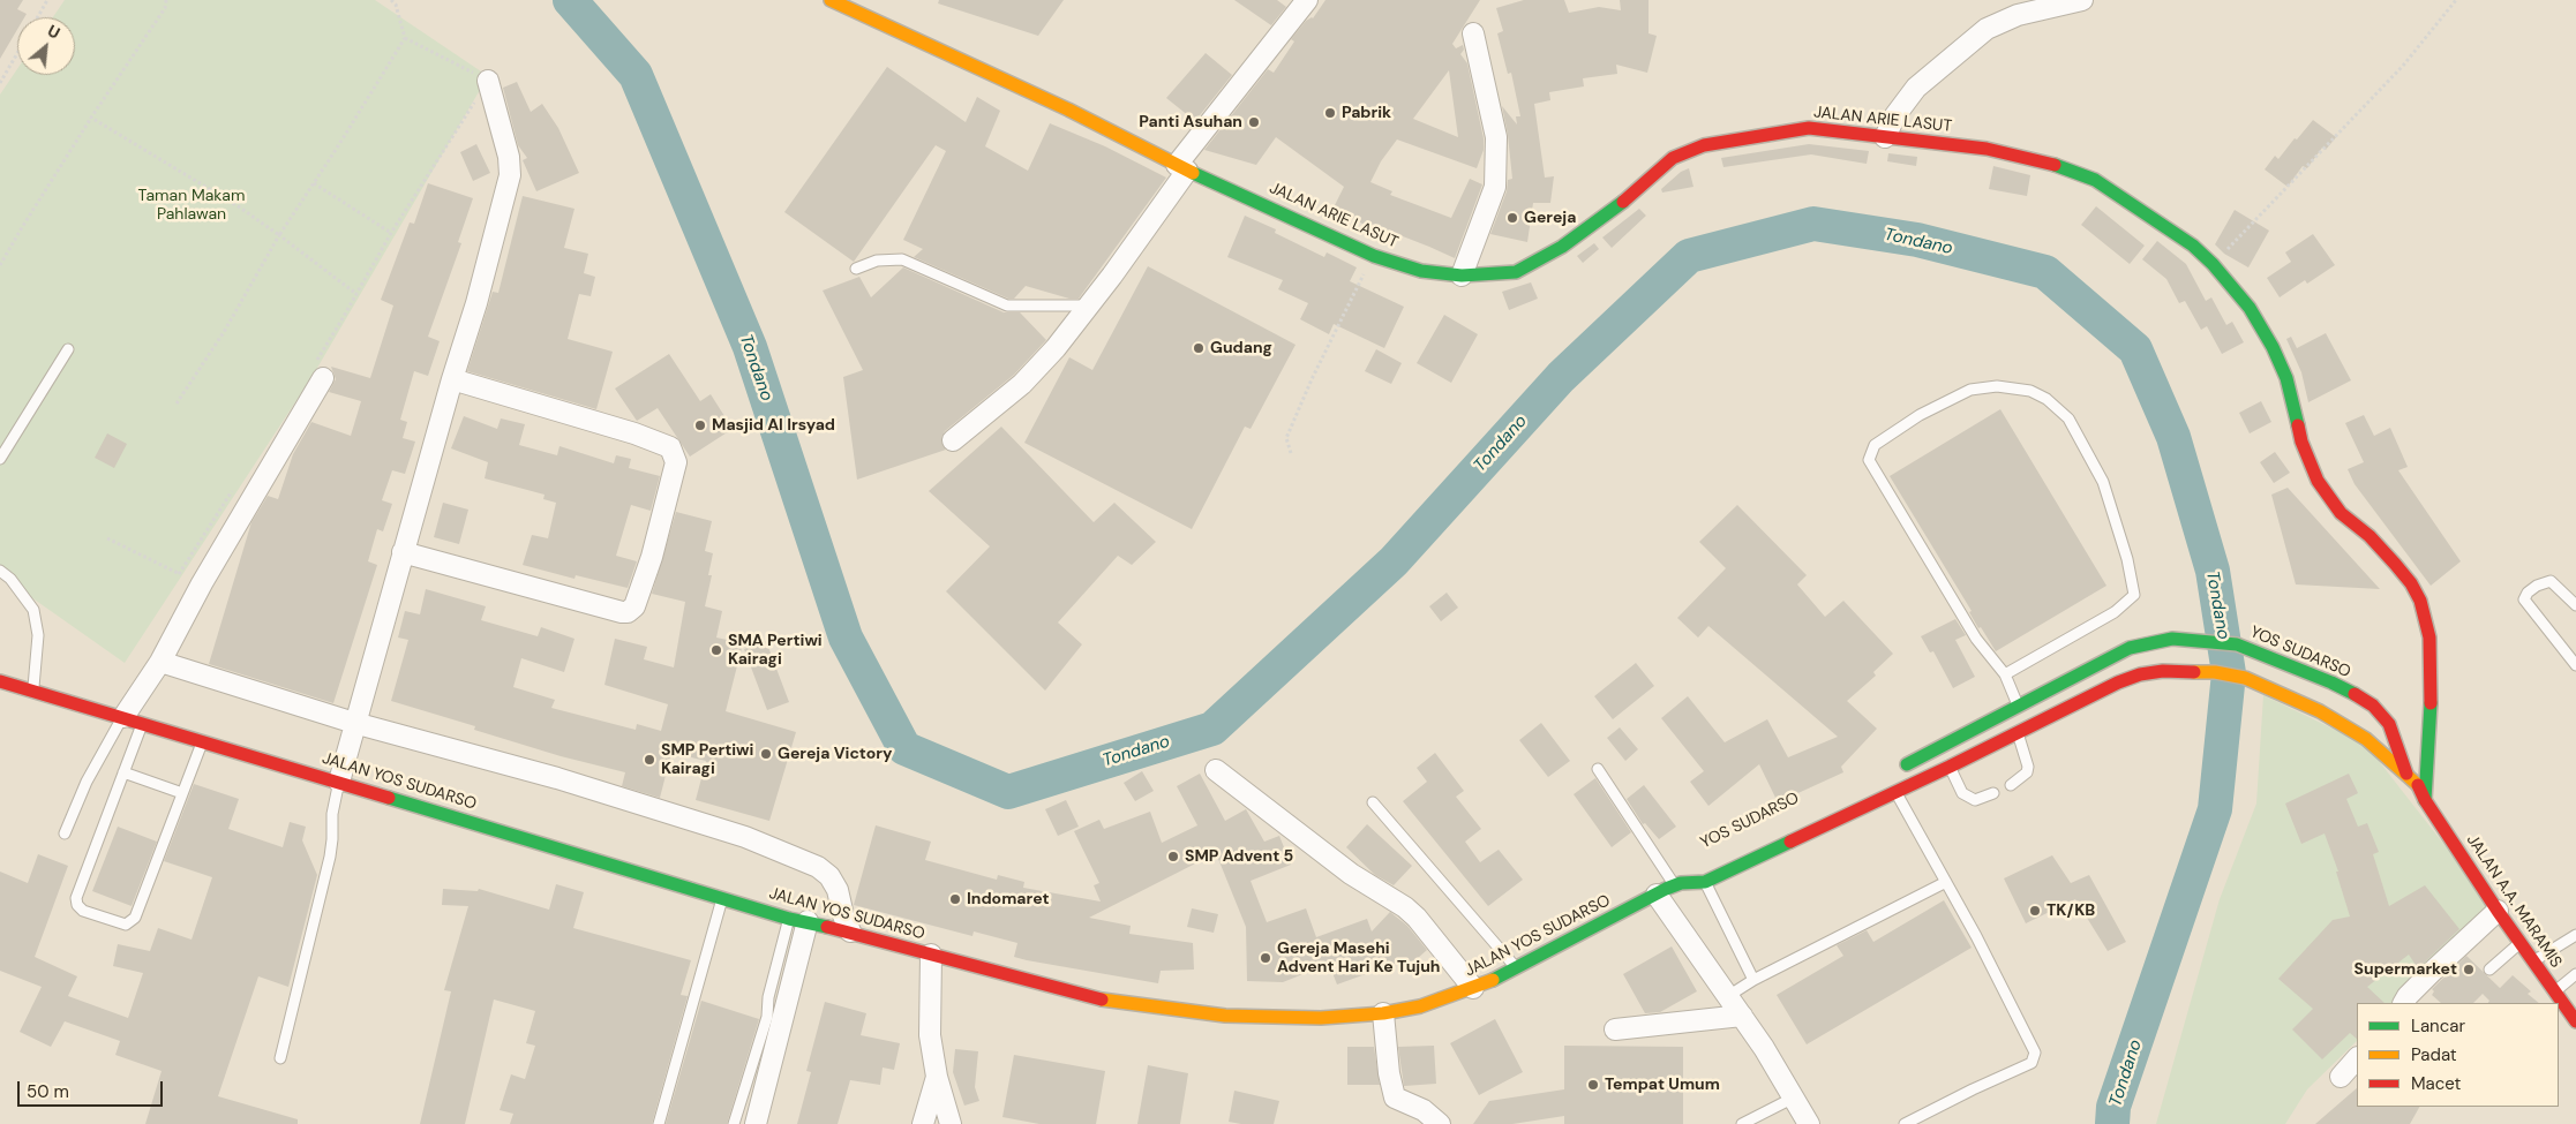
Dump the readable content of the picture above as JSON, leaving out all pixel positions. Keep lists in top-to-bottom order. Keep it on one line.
{"streets":{"main road":["JALAN ARIE LASUT","YOS SUDARSO","JALAN YOS SUDARSO","JALAN A.A. MARAMIS"]},"crossings":[["JALAN ARIE LASUT","YOS SUDARSO"],["JALAN ARIE LASUT","JALAN A.A. MARAMIS"],["YOS SUDARSO","JALAN YOS SUDARSO"],["YOS SUDARSO","JALAN A.A. MARAMIS"]],"water":["Tondano"],"parks":["Taman Makam Pahlawan"],"places":["Pabrik","Panti Asuhan","Gereja","Gudang","Masjid Al Irsyad","SMA Pertiwi Kairagi","Gereja Victory","SMP Pertiwi Kairagi","SMP Advent 5","Indomaret","TK/KB","Gereja Masehi Advent Hari Ke Tujuh","Supermarket","Tempat Umum"],"legend":["Lancar","Padat","Macet"],"scale_bar":"50 m","north":"top right"}
